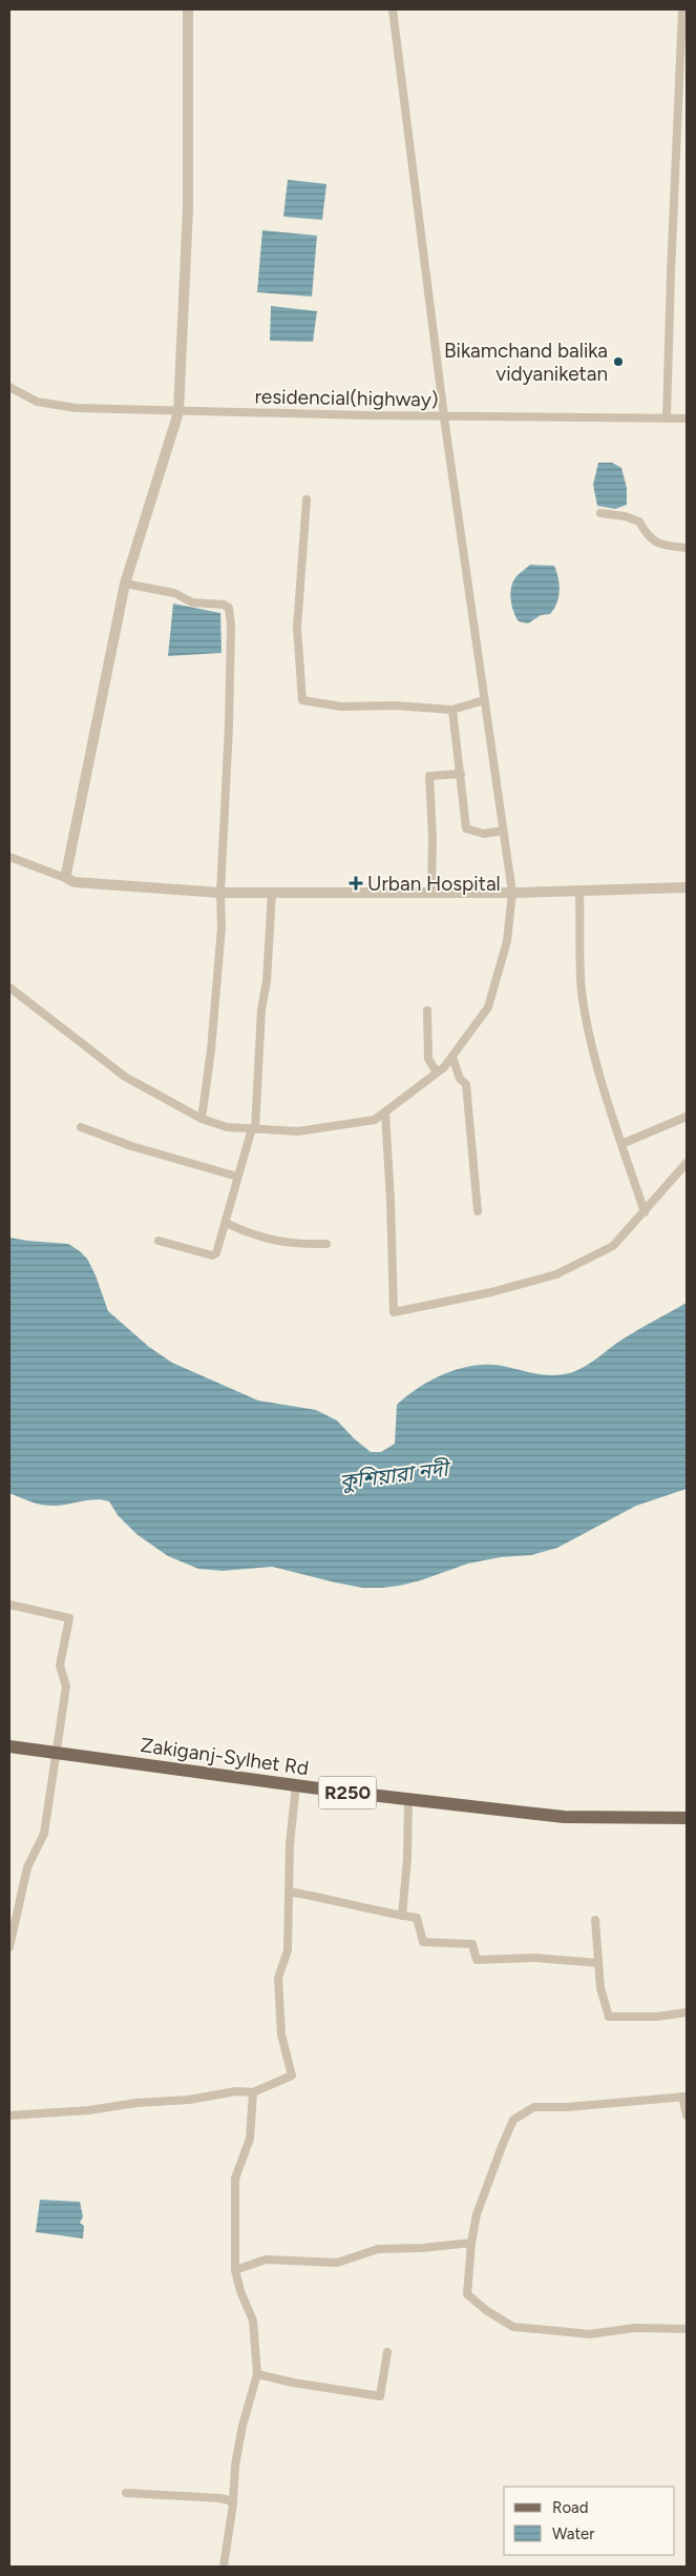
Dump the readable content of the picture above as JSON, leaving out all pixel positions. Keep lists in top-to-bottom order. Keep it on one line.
{"streets":{"main road":["Zakiganj-Sylhet Rd","R250"],"street":["residencial(highway)"]},"water":["কুশিয়ারা নদী"],"places":{"other":["Bikamchand balika vidyaniketan"],"health":["Urban Hospital"]},"legend":["Road","Water"]}
